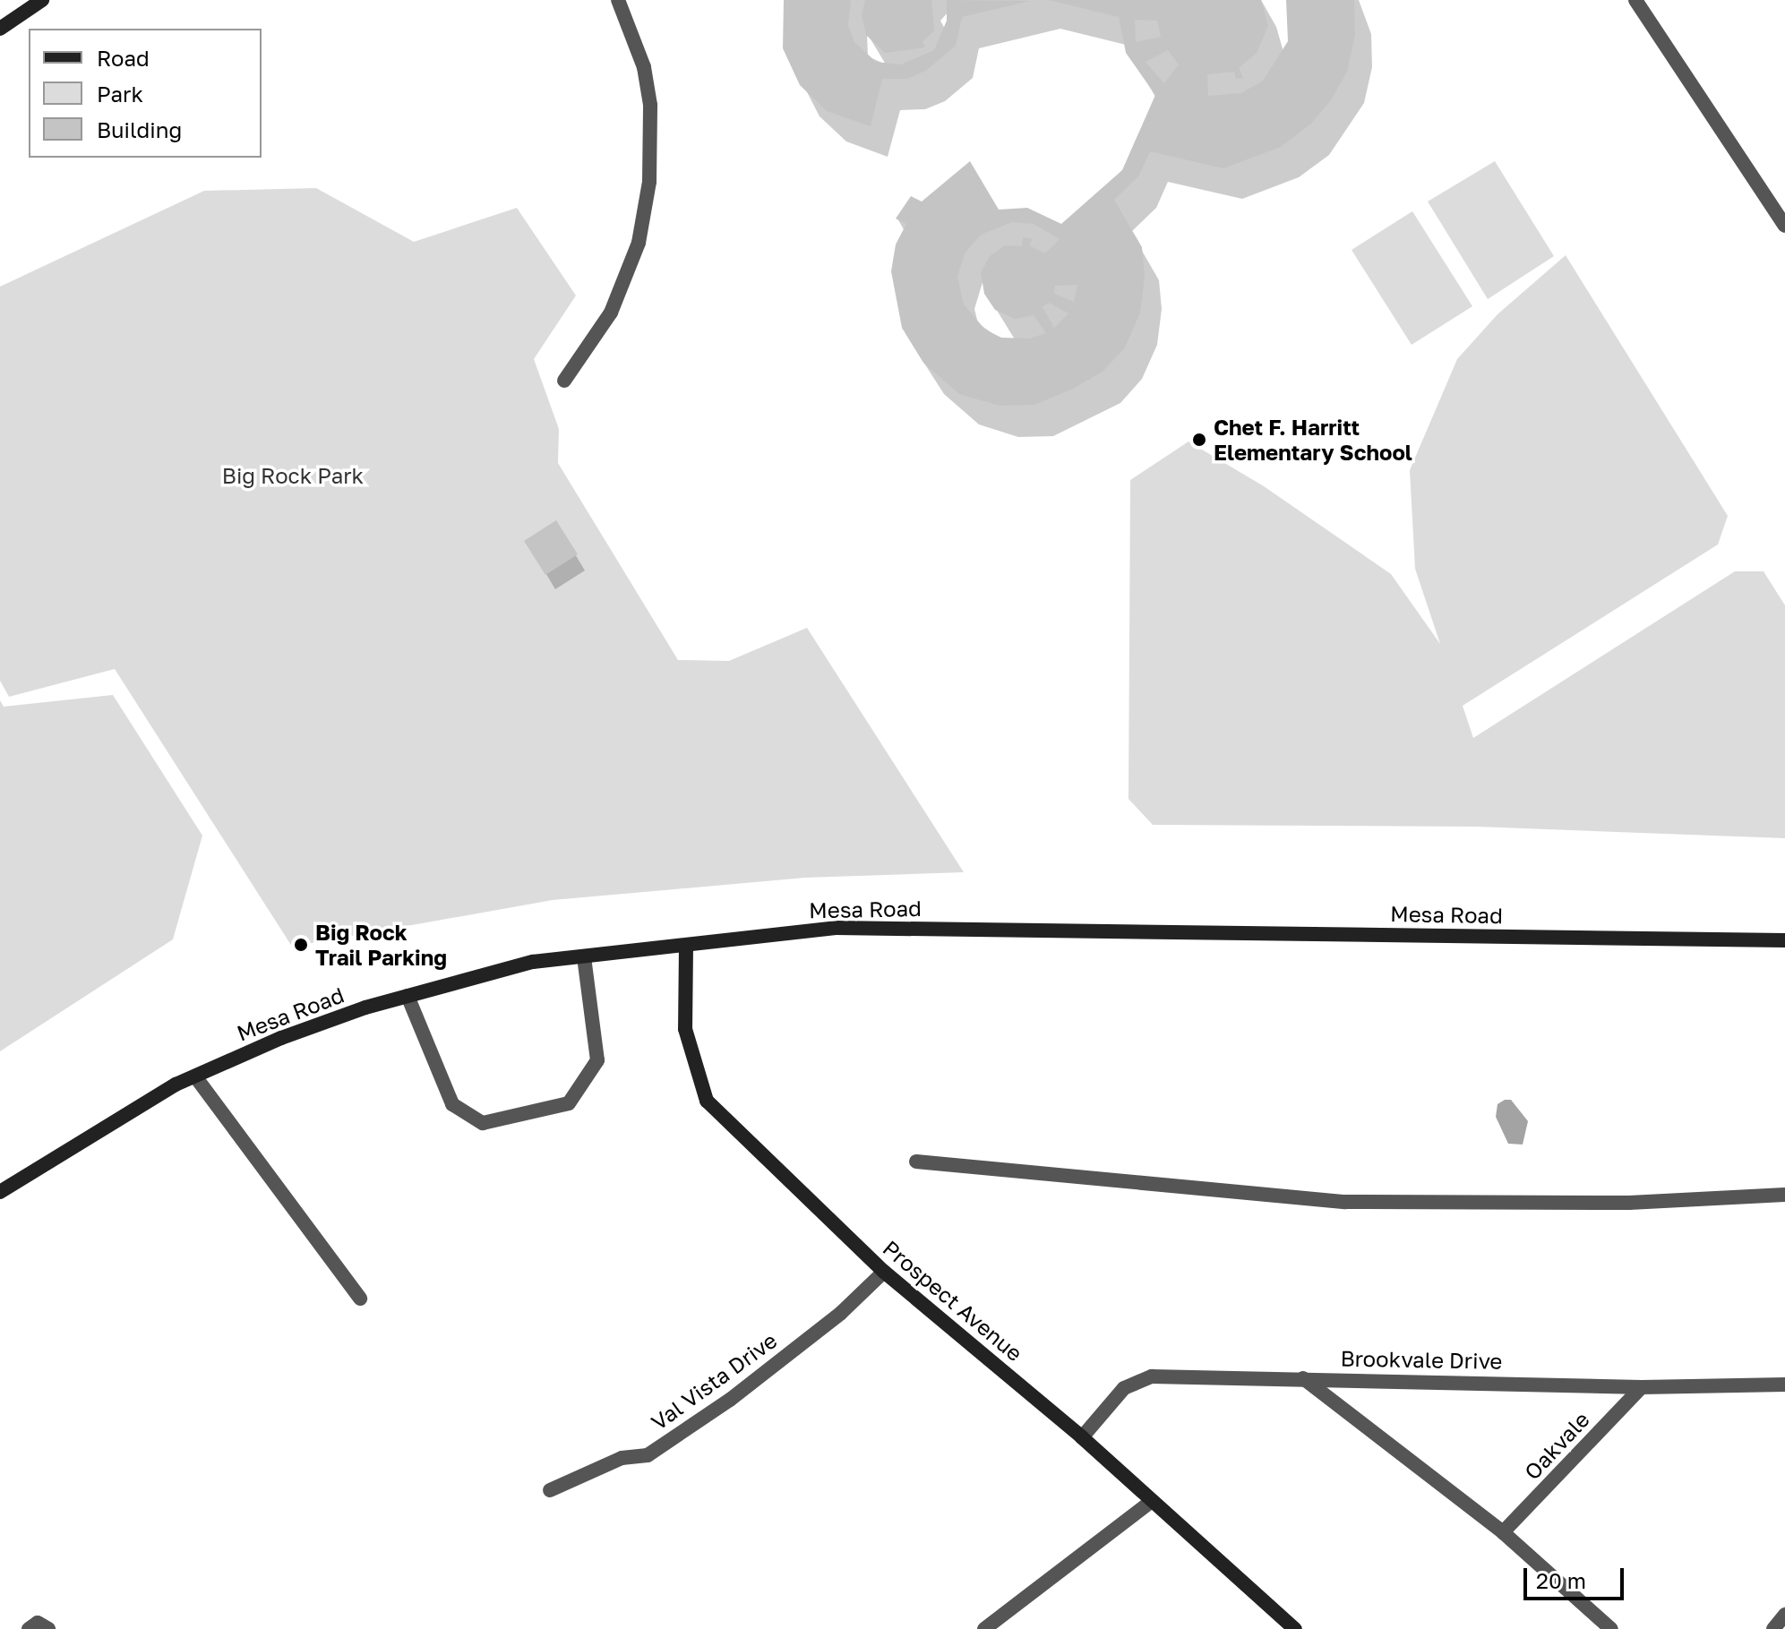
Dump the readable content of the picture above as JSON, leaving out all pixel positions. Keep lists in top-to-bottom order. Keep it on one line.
{"streets":{"street":["Mesa Road","Prospect Avenue","Brookvale Drive","Val Vista Drive","Oakvale"]},"crossings":[["Mesa Road","Prospect Avenue"],["Prospect Avenue","Brookvale Drive"],["Prospect Avenue","Val Vista Drive"],["Brookvale Drive","Oakvale"]],"parks":["Big Rock Park"],"places":["Chet F. Harritt Elementary School","Big Rock Trail Parking"],"legend":["Road","Park","Building"],"scale_bar":"20 m"}
